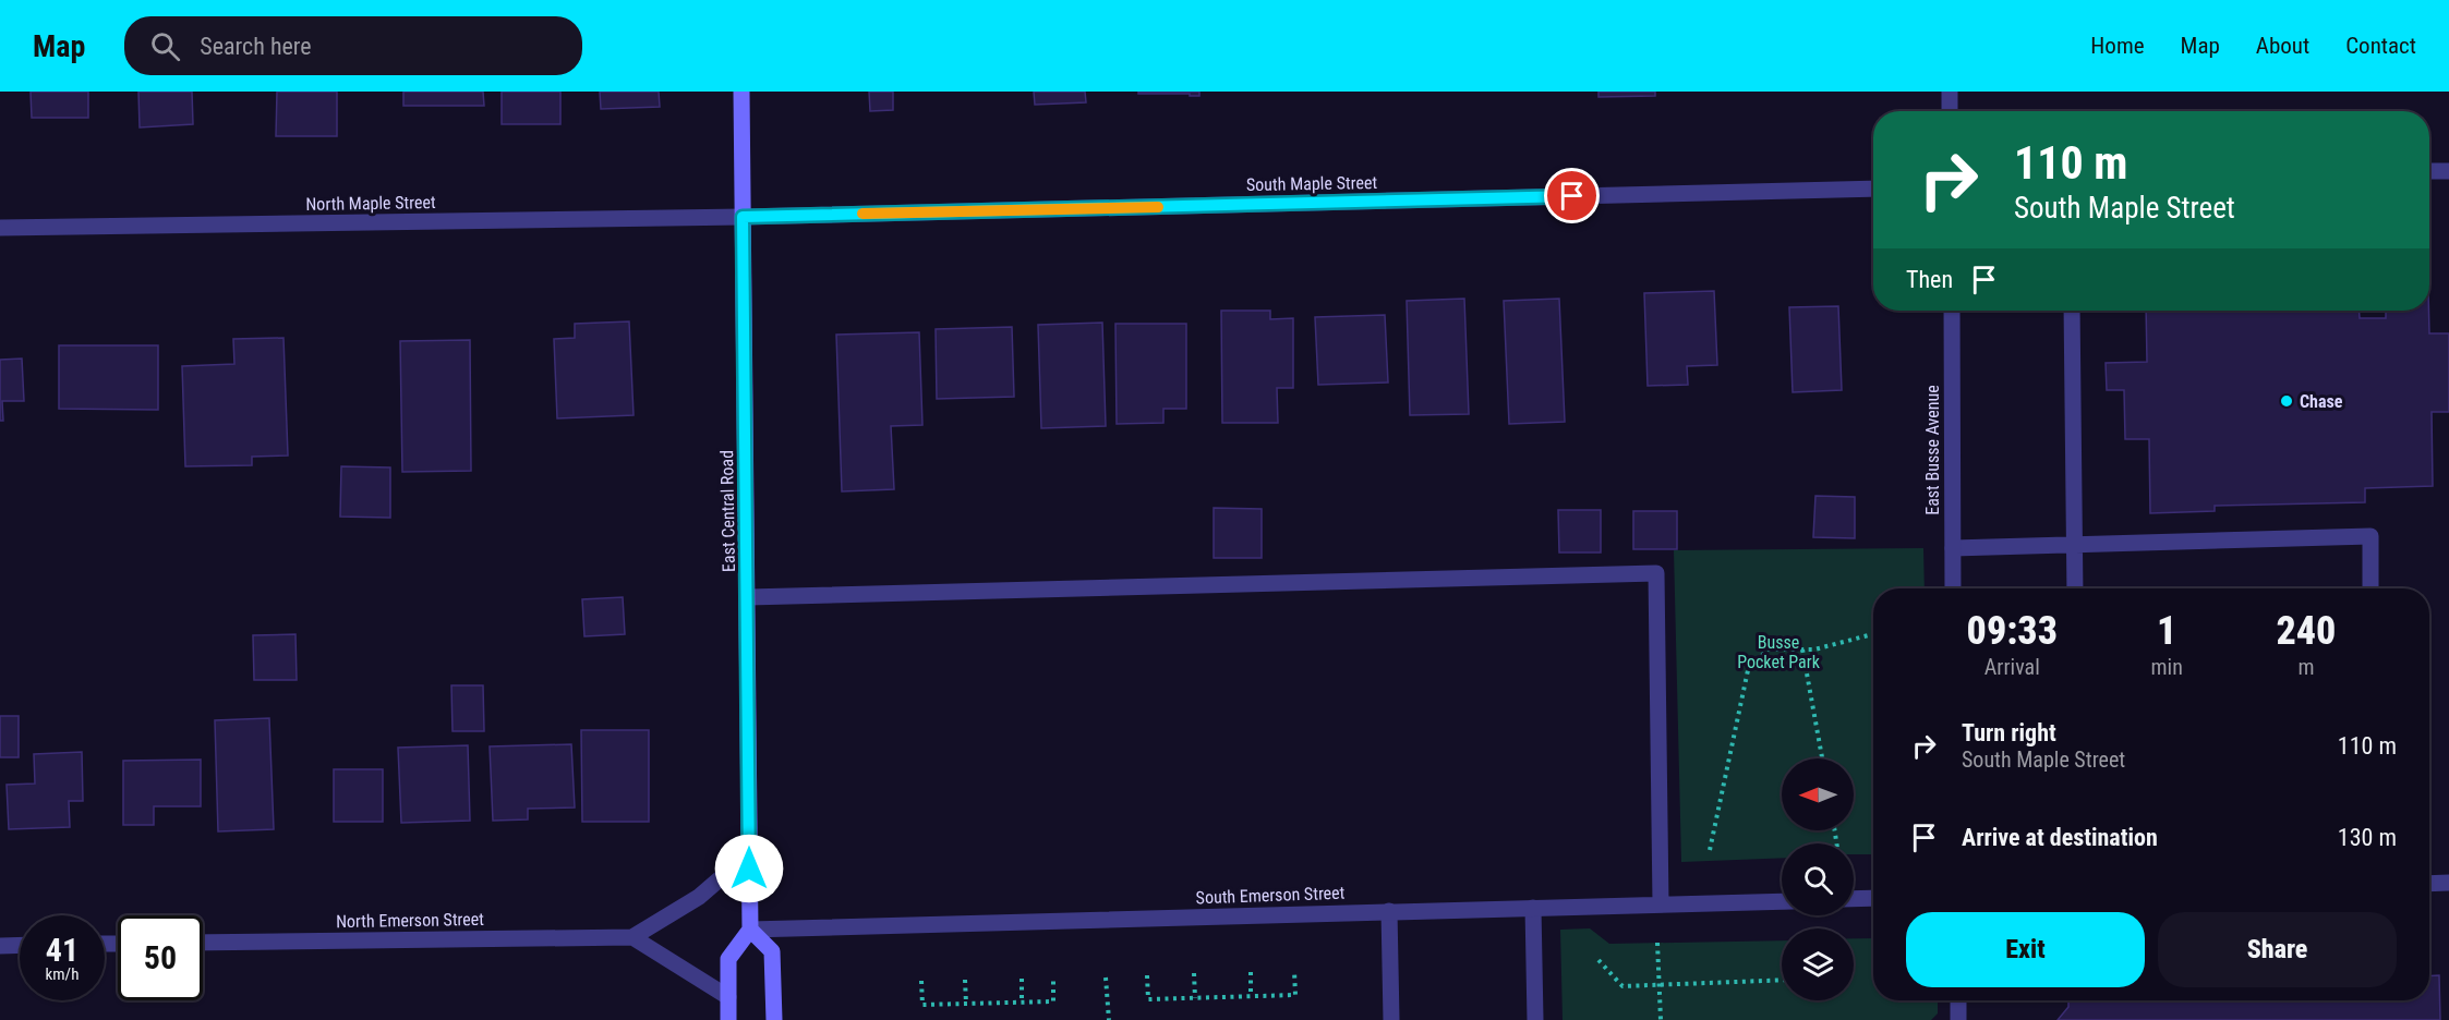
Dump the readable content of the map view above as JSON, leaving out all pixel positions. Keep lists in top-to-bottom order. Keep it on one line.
{"streets":{"main road":["East Central Road"],"street":["South Maple Street","North Maple Street","East Busse Avenue","South Emerson Street","North Emerson Street"]},"crossings":[["South Maple Street","North Maple Street"],["South Maple Street","East Central Road"],["North Maple Street","East Central Road"],["East Central Road","South Emerson Street"]],"parks":["Busse Pocket Park"],"places":["Chase"],"north":"left","page":{"header":"Map","search":"Search here","nav":["Home","Map","About","Contact"],"turn":["110 m","South Maple Street"],"then":"Then","eta":["09:33","Arrival","1","min","240","m"],"list":[{"name":"Turn right","note":"South Maple Street","value":"110 m"},{"name":"Arrive at destination","value":"130 m"}],"buttons":["Exit","Share"],"speed":"41 km/h","limit":"50"}}
